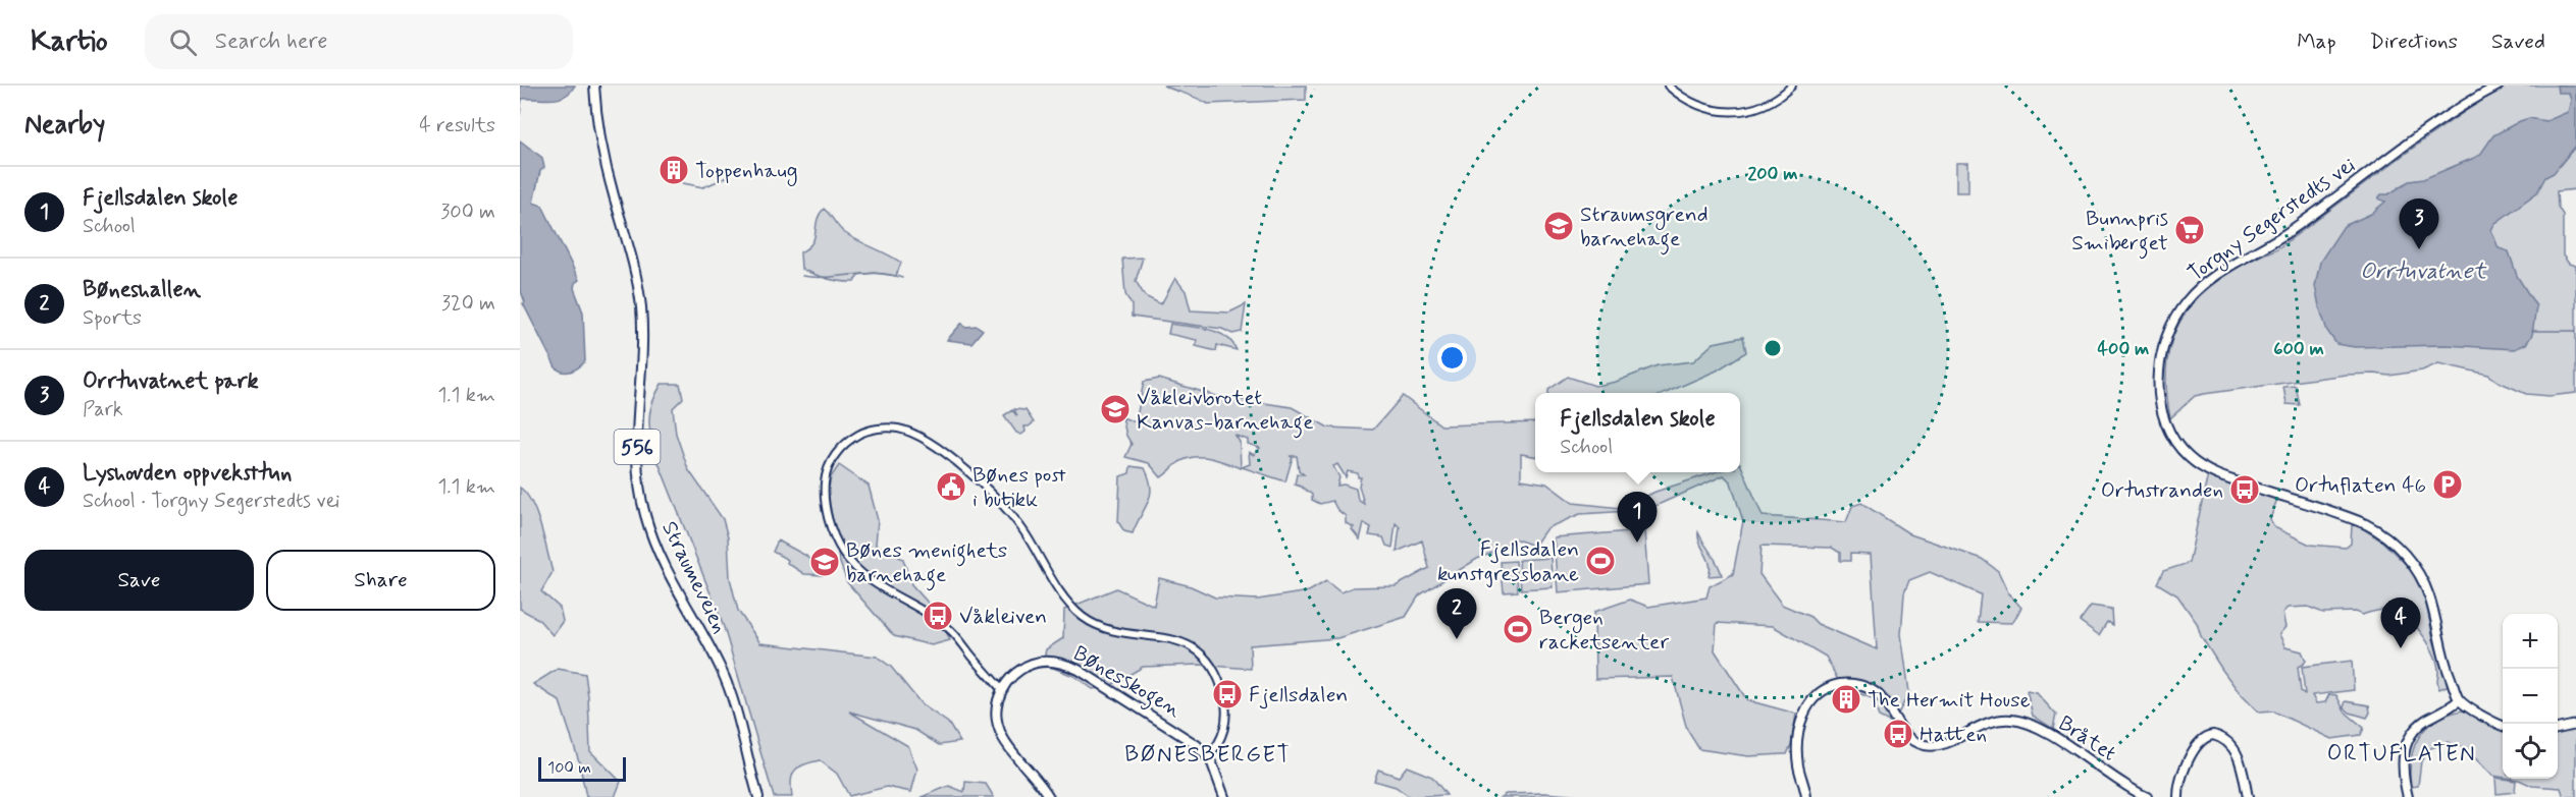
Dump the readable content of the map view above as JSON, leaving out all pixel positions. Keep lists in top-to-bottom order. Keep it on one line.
{"streets":{"main road":["Torgny Segerstedts vei","556","Straumeveien","Bønesskogen","Bråtet"]},"districts":["ORTUFLATEN","BØNESBERGET"],"water":["Orrtuvatnet"],"places":{"building":["Toppenhaug","The Hermit House"],"school or university":["Straumsgrend barnehage","Våkleivbrotet Kanvas-barnehage","Bønes menighets barnehage"],"supermarket":["Bunnpris Smiberget"],"parking":["Ortuflaten 46"],"public building":["Bønes post i butikk"],"bus stop":["Ortustranden","Våkleiven","Fjellsdalen","Hatten"],"sports":["Fjellsdalen kunstgressbane","Bergen racketsenter"]},"scale_bar":"100 m","page":{"header":"Kartio","search":"Search here","nav":["Map","Directions","Saved"],"heading":["Nearby","4 results"],"list":[{"mark":"1","name":"Fjellsdalen skole","note":"School","value":"300 m"},{"mark":"2","name":"Bøneshallen","note":"Sports","value":"320 m"},{"mark":"3","name":"Orrtuvatnet park","note":"Park","value":"1.1 km"},{"mark":"4","name":"Lyshovden oppveksttun","note":"School · Torgny Segerstedts vei","value":"1.1 km"}],"pins":["3","1","2","4"],"popup":["Fjellsdalen skole","School"],"buttons":["Save","Share"],"map_buttons":["+","−"],"scale":"100 m"},"rings":["200 m","400 m","600 m"]}
